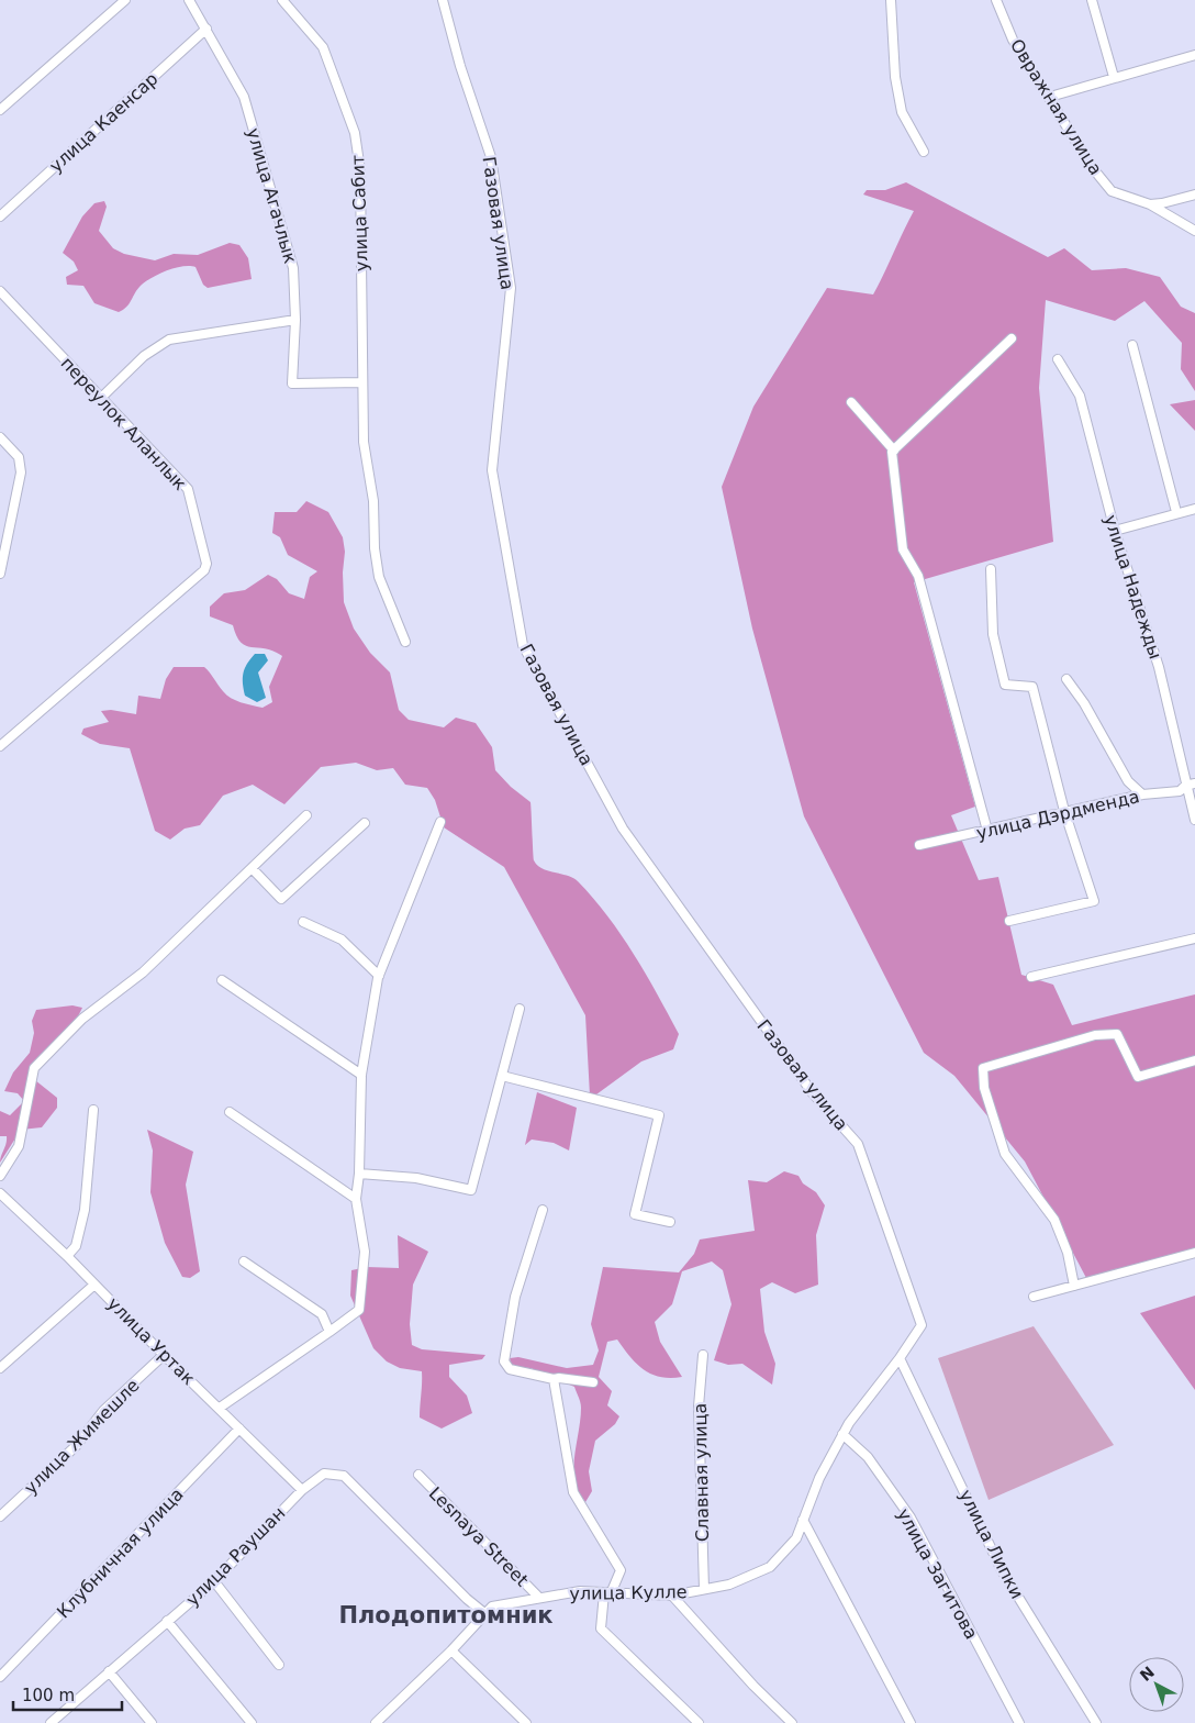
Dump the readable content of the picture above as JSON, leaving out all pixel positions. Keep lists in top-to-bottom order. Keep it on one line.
{"streets":{"street":["Овражная улица","улица Каенсар","улица Агачлык","улица Сабит","Газовая улица","переулок Аланлык","улица Надежды","улица Дэрдменда","улица Уртак","улица Жимешле","Славная улица","Lesnaya Street","улица Липки","Клубничная улица","улица Раушан","улица Загитова","улица Кулле"]},"crossings":[["улица Каенсар","улица Агачлык"],["улица Агачлык","улица Сабит"],["Газовая улица","улица Кулле"],["улица Надежды","улица Дэрдменда"],["улица Уртак","улица Жимешле"],["улица Уртак","Клубничная улица"],["улица Уртак","улица Раушан"],["Славная улица","улица Кулле"],["Lesnaya Street","улица Кулле"],["улица Липки","улица Кулле"],["улица Раушан","улица Кулле"],["улица Загитова","улица Кулле"]],"districts":["Плодопитомник"],"scale_bar":"100 m","north":"top left"}
